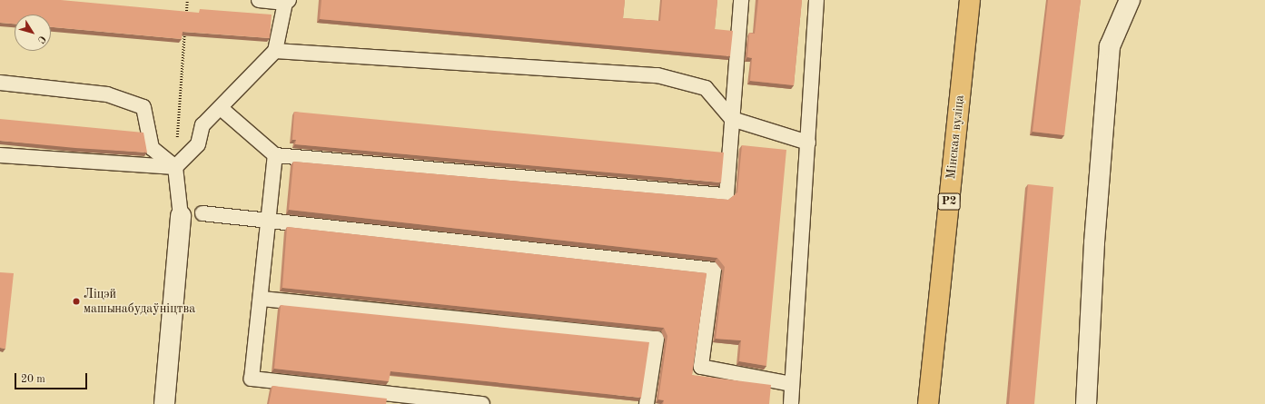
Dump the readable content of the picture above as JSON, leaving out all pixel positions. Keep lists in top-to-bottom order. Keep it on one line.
{"streets":{"main road":["Мінская вуліца","Р2"]},"places":["Ліцэй машынабудаўніцтва"],"scale_bar":"20 m","north":"bottom right"}
